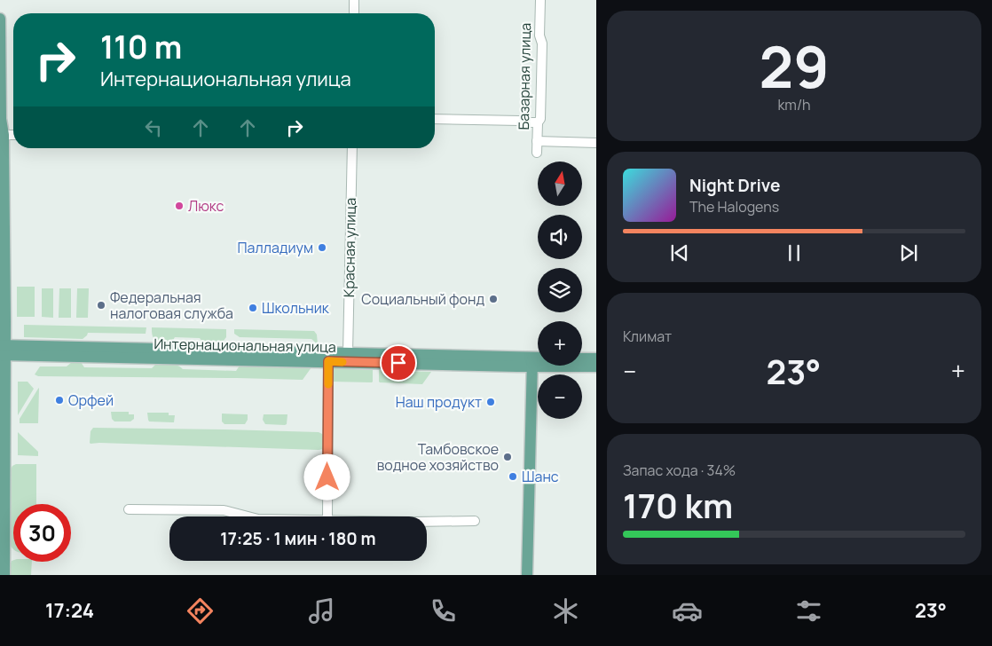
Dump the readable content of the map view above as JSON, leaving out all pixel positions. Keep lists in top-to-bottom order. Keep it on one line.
{"streets":{"main road":["Интернациональная улица"],"street":["Базарная улица","Красная улица"]},"crossings":[["Красная улица","Интернациональная улица"]],"places":["Люкс","Палладиум","Социальный фонд","Федеральная налоговая служба","Школьник","Орфей","Наш продукт","Тамбовское водное хозяйство","Шанс"],"north":"top","page":{"tile":[["29","km/h"],"Климат",["Запас хода · 34%","170 km"]],"turn":["110 m","Интернациональная улица"],"map_buttons":["+","−"],"song":["Night Drive","The Halogens"],"heat":["−","23°","+"],"limit":"30","trip":"17:25 · 1 мин · 180 m","tabs":["17:24","23°"]}}
